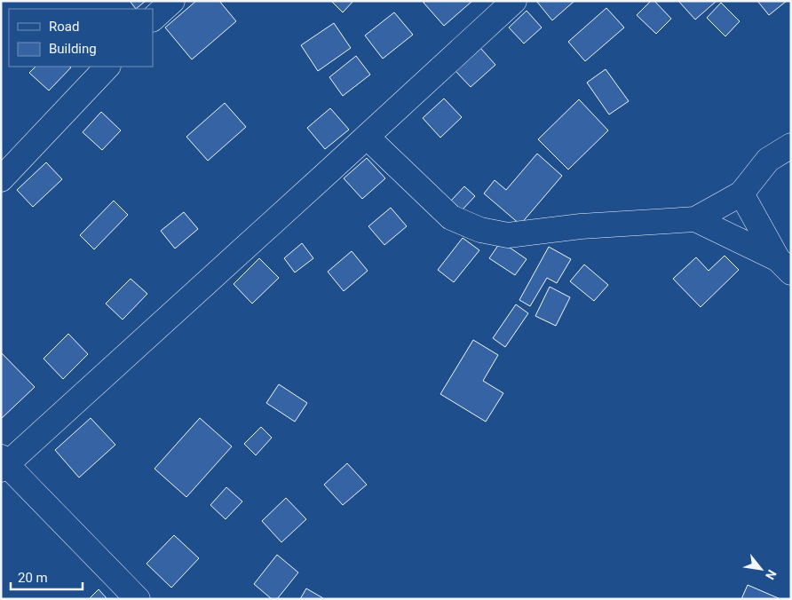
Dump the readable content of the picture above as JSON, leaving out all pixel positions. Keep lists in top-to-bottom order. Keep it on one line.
{"legend":["Road","Building"],"scale_bar":"20 m","north":"bottom right"}
